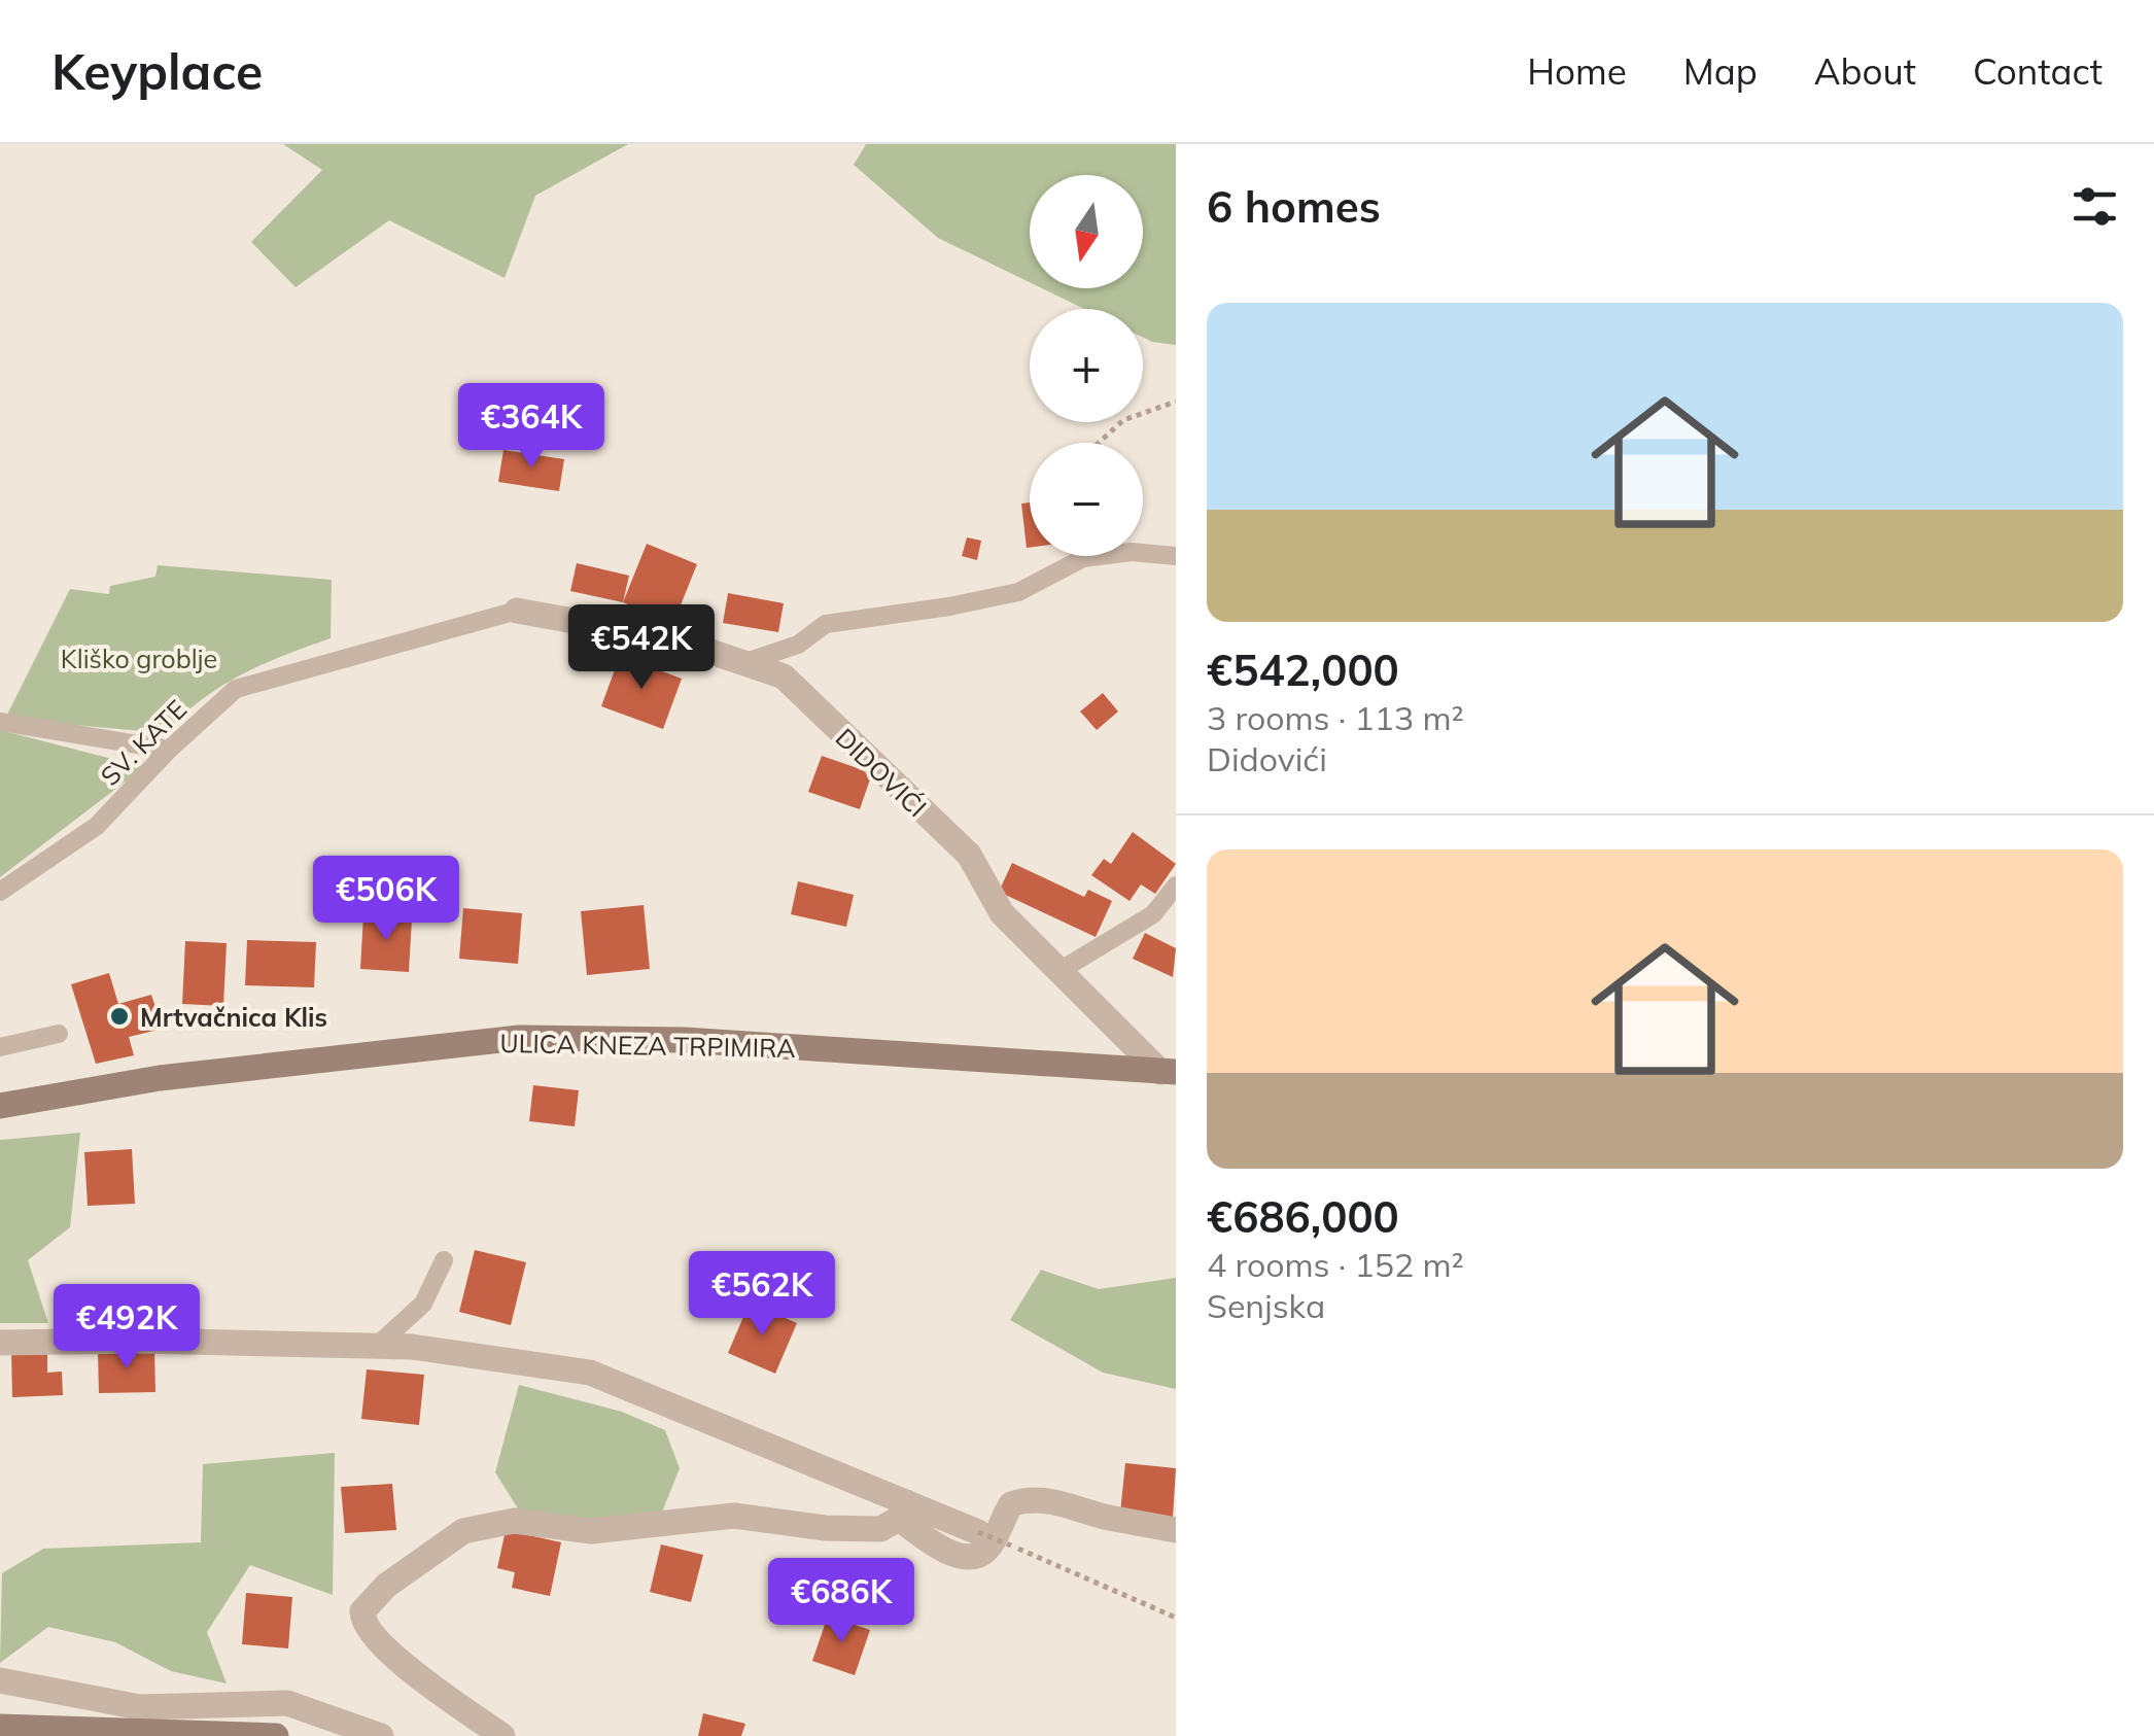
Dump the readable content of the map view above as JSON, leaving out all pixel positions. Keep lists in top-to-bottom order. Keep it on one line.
{"streets":{"main road":["ULICA KNEZA TRPIMIRA"],"street":["DIDOVIĆI"],"lane":["SV. KATE"]},"crossings":[["SV. KATE","DIDOVIĆI"],["DIDOVIĆI","ULICA KNEZA TRPIMIRA"]],"parks":["Kliško groblje"],"places":["Mrtvačnica Klis"],"north":"bottom","page":{"header":"Keyplace","nav":["Home","Map","About","Contact"],"heading":"6 homes","map_buttons":["+","−"],"list":[{"name":"€542,000","note":"3 rooms · 113 m² · Didovići"},{"name":"€686,000","note":"4 rooms · 152 m² · Senjska"}],"price":["€364K","€542K","€506K","€562K","€492K","€686K"]}}
